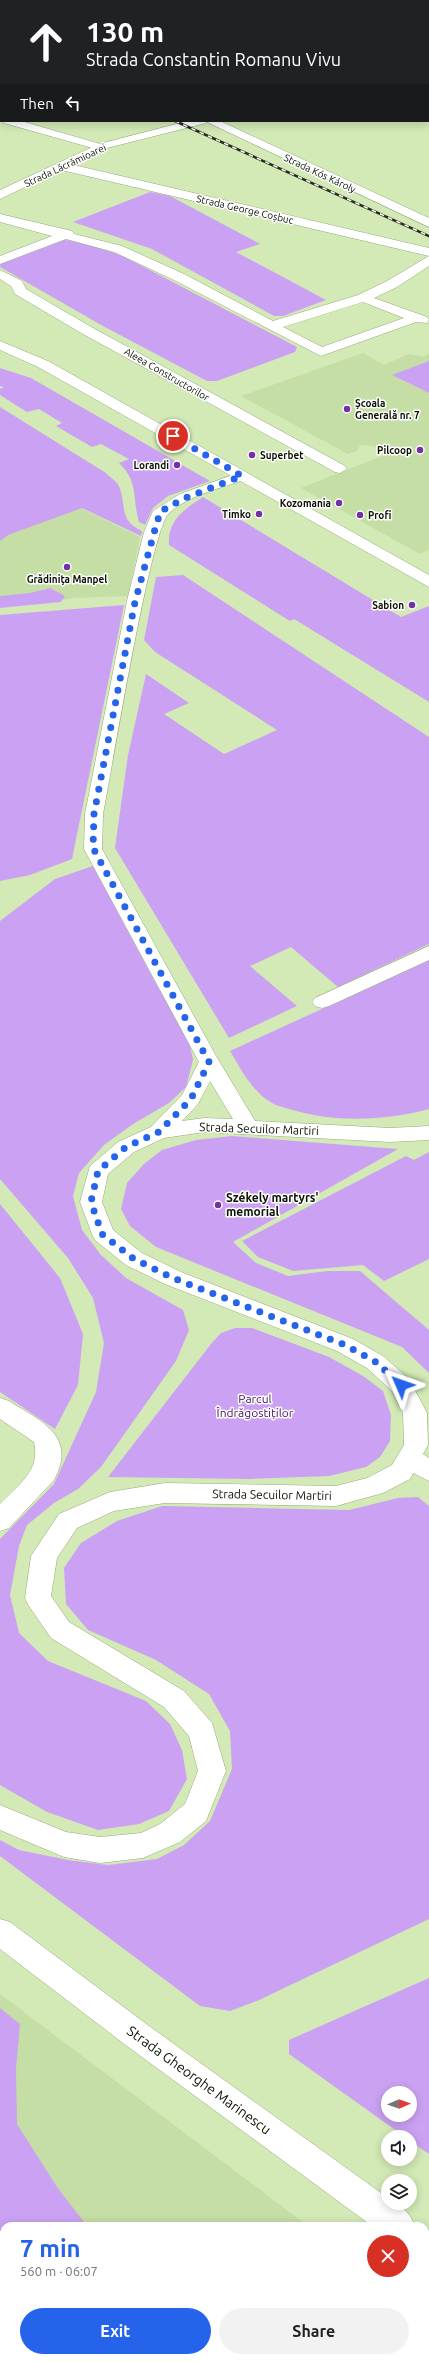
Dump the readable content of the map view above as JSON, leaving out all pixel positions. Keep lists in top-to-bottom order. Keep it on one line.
{"streets":{"street":["Strada Lăcrămioarei","Strada Kós Károly","Strada George Coșbuc","Aleea Constructorilor","Strada Secuilor Martiri","Strada Gheorghe Marinescu"]},"crossings":[["Strada Lăcrămioarei","Strada George Coșbuc"]],"parks":["Parcul Îndrăgostiților"],"places":["Școala Generală nr. 7","Pilcoop","Superbet","Lorandi","Kozomania","Timko","Profi","Grădinița Manpel","Sabion","Székely martyrs' memorial"],"north":"right","page":{"turn":["130 m","Strada Constantin Romanu Vivu"],"then":"Then","heading":["7 min","560 m · 06:07"],"buttons":["Exit","Share"]}}
